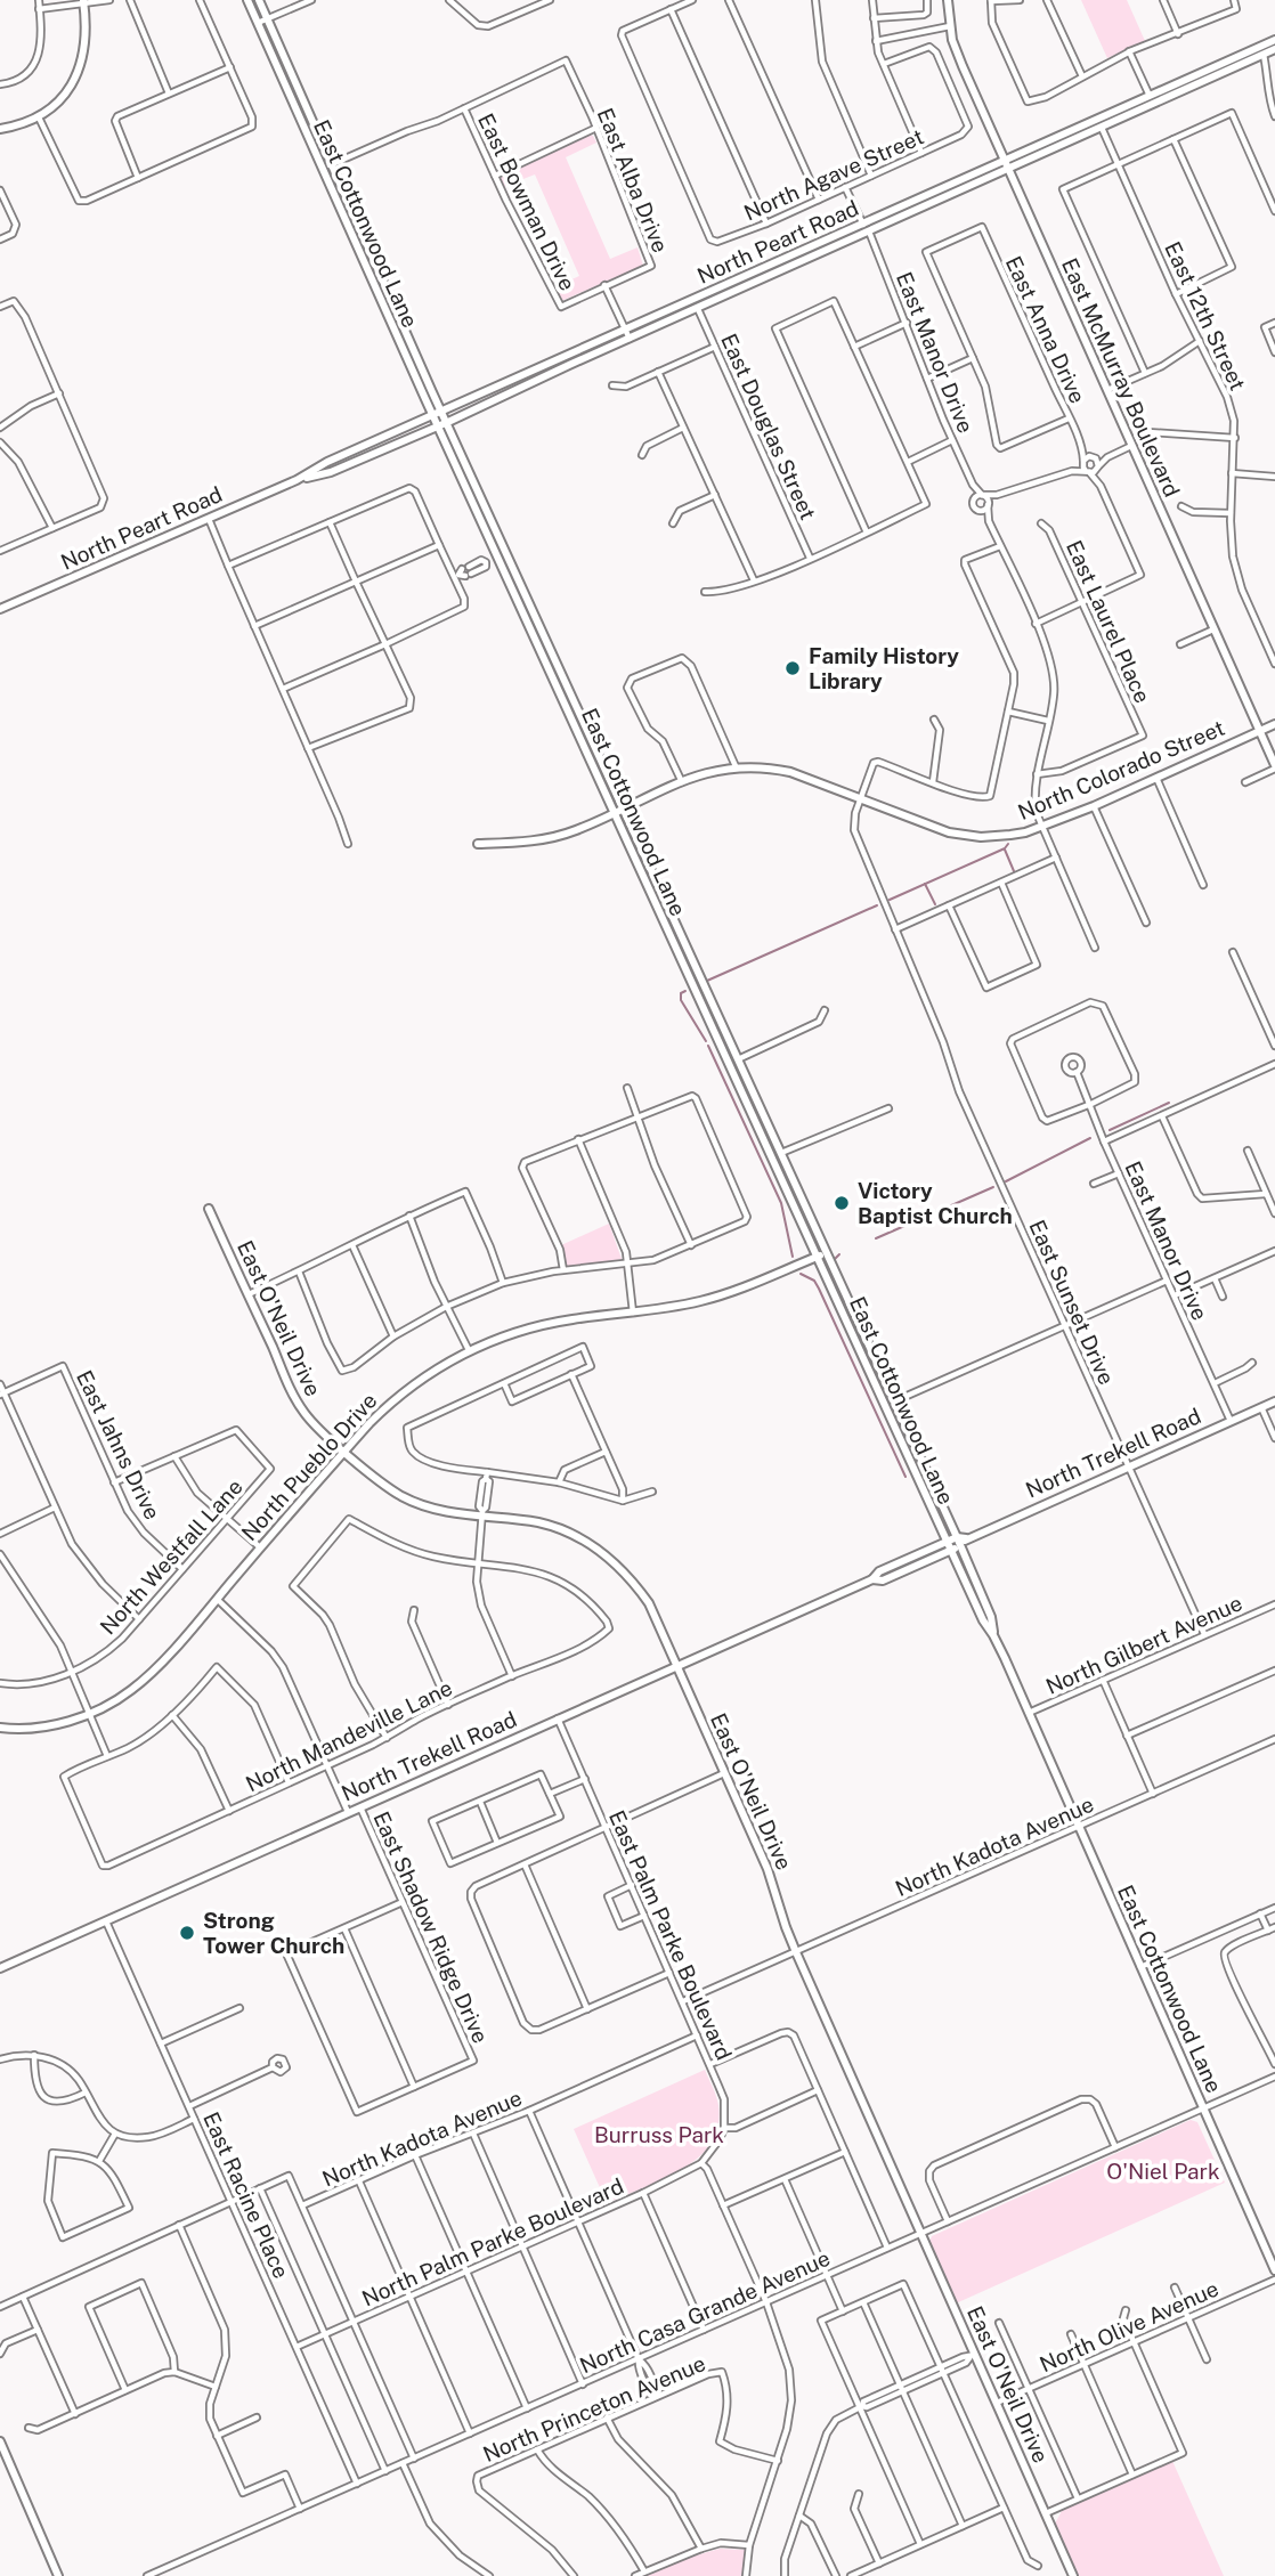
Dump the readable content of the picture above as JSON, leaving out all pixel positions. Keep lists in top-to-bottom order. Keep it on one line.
{"streets":{"street":["North Agave Street","East Alba Drive","East Bowman Drive","East Cottonwood Lane","North Peart Road","East 12th Street","East Anna Drive","East Manor Drive","East McMurray Boulevard","East Douglas Street","East Laurel Place","North Colorado Street","East Sunset Drive","East O'Neil Drive","East Jahns Drive","North Trekell Road","North Pueblo Drive","North Westfall Lane","North Gilbert Avenue","North Mandeville Lane","North Kadota Avenue","East Shadow Ridge Drive","East Palm Parke Boulevard","East Racine Place","North Palm Parke Boulevard","North Casa Grande Avenue","North Olive Avenue","North Princeton Avenue"]},"crossings":[["East Alba Drive","East Bowman Drive"],["East Cottonwood Lane","North Peart Road"],["East Cottonwood Lane","North Colorado Street"],["East Cottonwood Lane","North Trekell Road"],["East Cottonwood Lane","North Pueblo Drive"],["East Cottonwood Lane","North Gilbert Avenue"],["East Cottonwood Lane","North Kadota Avenue"],["East Cottonwood Lane","North Casa Grande Avenue"],["North Peart Road","East 12th Street"],["North Peart Road","East Manor Drive"],["North Peart Road","East McMurray Boulevard"],["North Peart Road","East Douglas Street"],["East Manor Drive","North Trekell Road"],["East McMurray Boulevard","North Colorado Street"],["North Colorado Street","East Sunset Drive"],["East Sunset Drive","North Trekell Road"],["East Sunset Drive","North Gilbert Avenue"],["East O'Neil Drive","North Trekell Road"],["East O'Neil Drive","North Pueblo Drive"],["East O'Neil Drive","North Kadota Avenue"],["East O'Neil Drive","North Casa Grande Avenue"],["East O'Neil Drive","North Olive Avenue"],["East Jahns Drive","North Westfall Lane"],["North Trekell Road","East Shadow Ridge Drive"],["North Trekell Road","East Palm Parke Boulevard"],["North Trekell Road","East Racine Place"],["North Pueblo Drive","East Shadow Ridge Drive"],["North Mandeville Lane","East Shadow Ridge Drive"],["North Kadota Avenue","East Palm Parke Boulevard"],["North Kadota Avenue","East Racine Place"],["East Racine Place","North Palm Parke Boulevard"],["East Racine Place","North Casa Grande Avenue"]],"parks":["Burruss Park","O'Niel Park"],"places":["Family History Library","Victory Baptist Church","Strong Tower Church"]}
